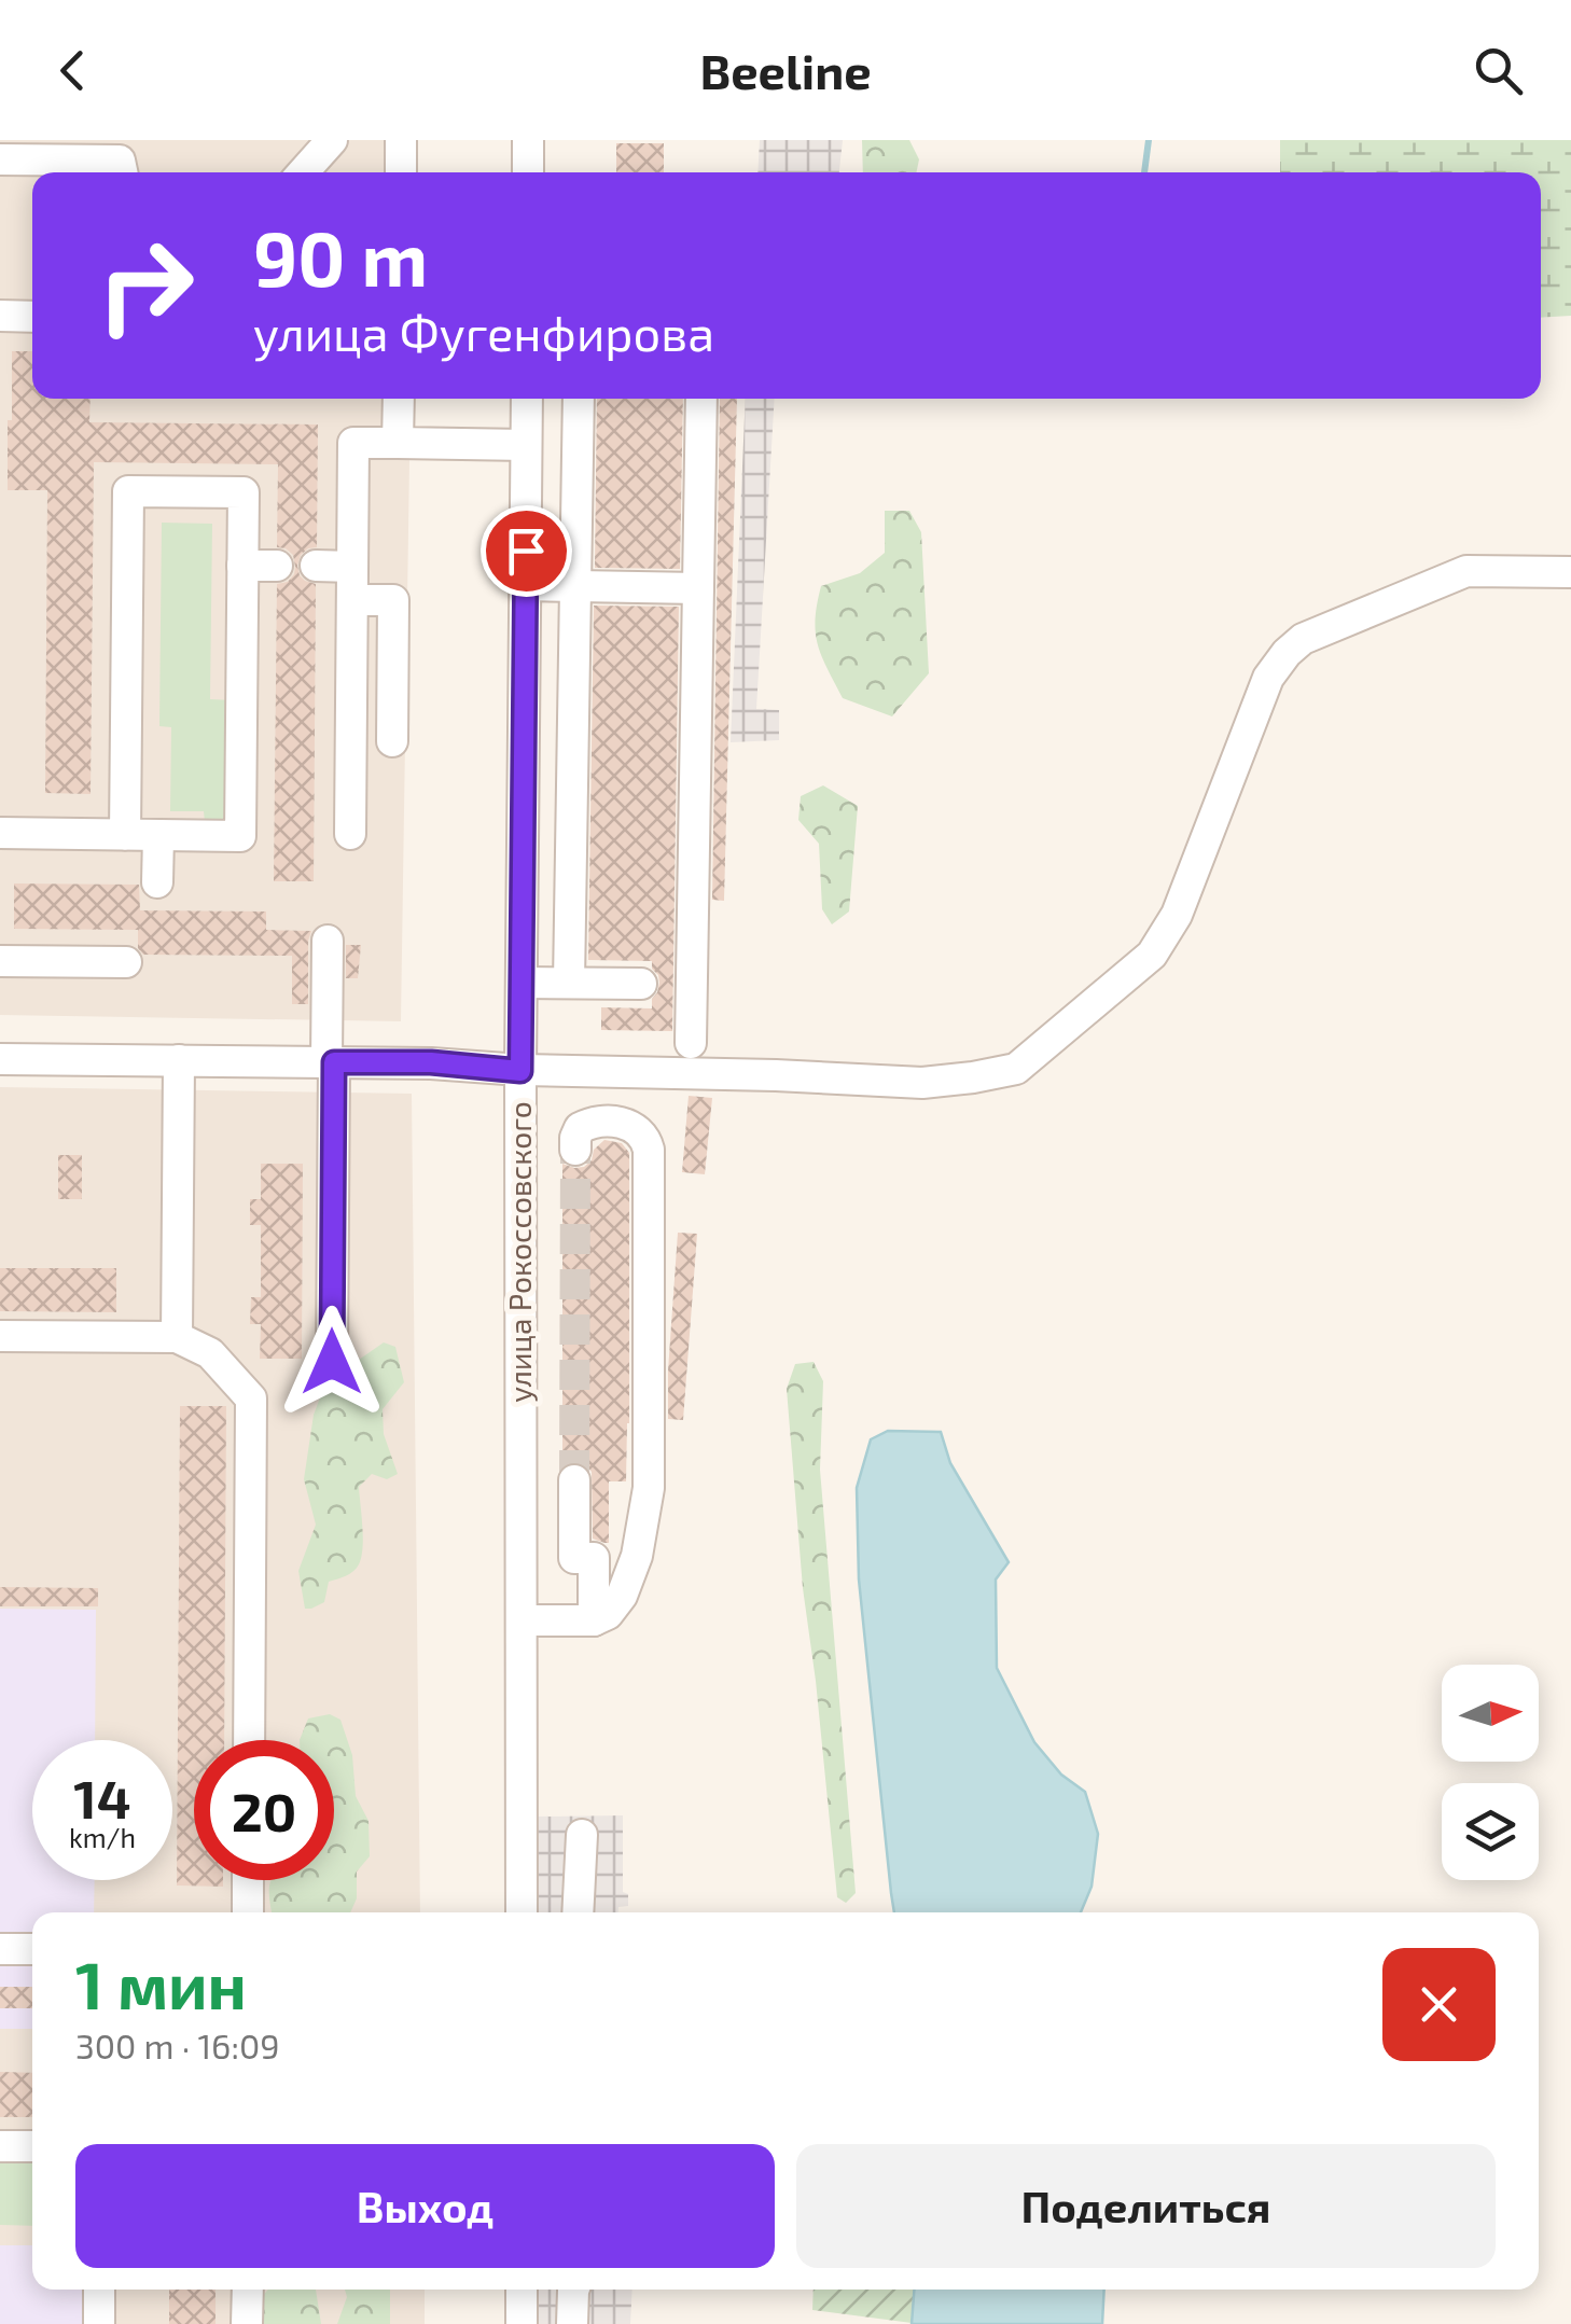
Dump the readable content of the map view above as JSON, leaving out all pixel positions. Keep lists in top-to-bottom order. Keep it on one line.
{"streets":{"street":["улица Рокоссовского"]},"north":"right","page":{"header":"Beeline","turn":["90 m","улица Фугенфирова"],"speed":"14 km/h","limit":"20","heading":["1 мин","300 m · 16:09"],"buttons":["Выход","Поделиться"]}}
